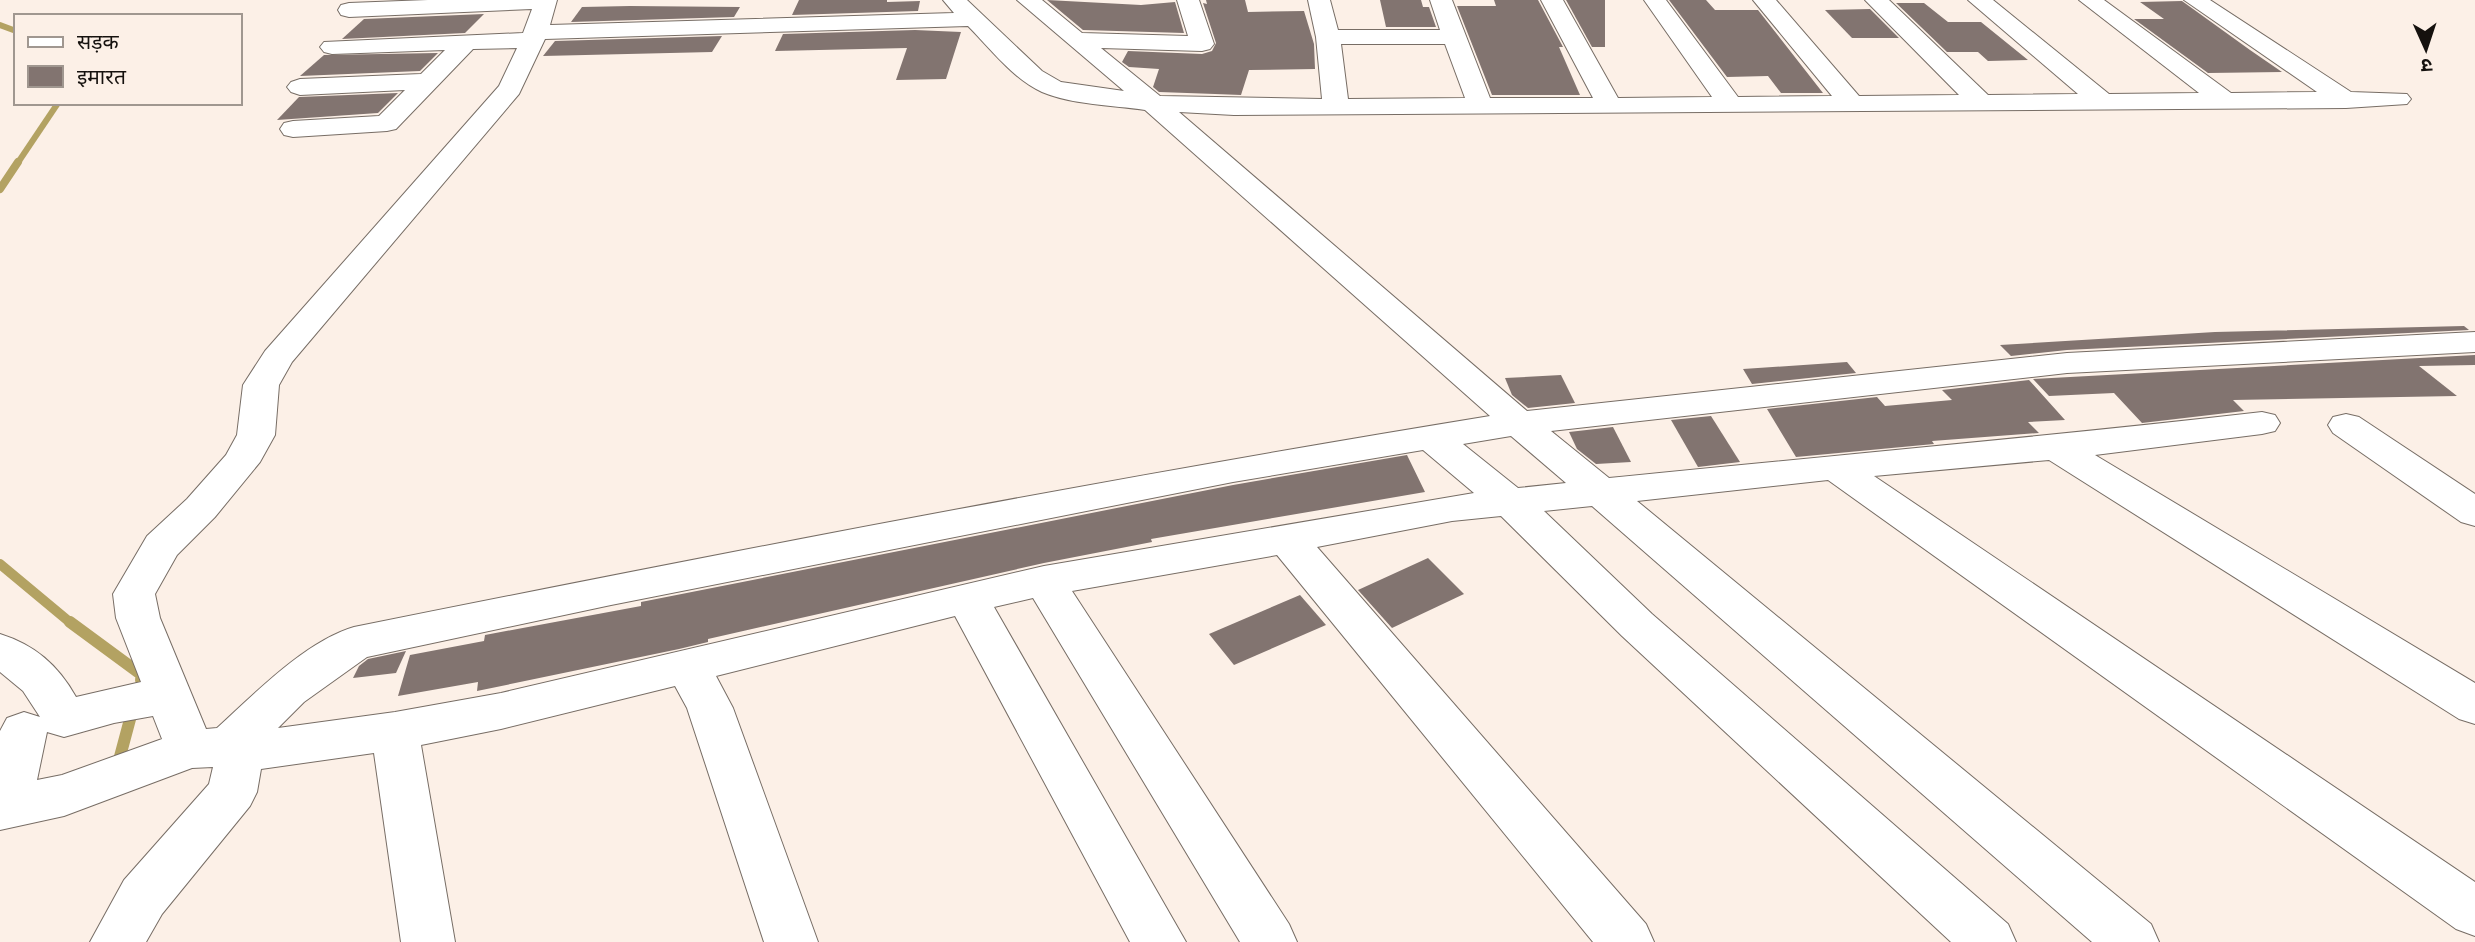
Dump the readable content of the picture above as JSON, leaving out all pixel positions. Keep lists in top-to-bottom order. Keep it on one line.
{"legend":["सड़क","इमारत"],"north":"bottom"}
